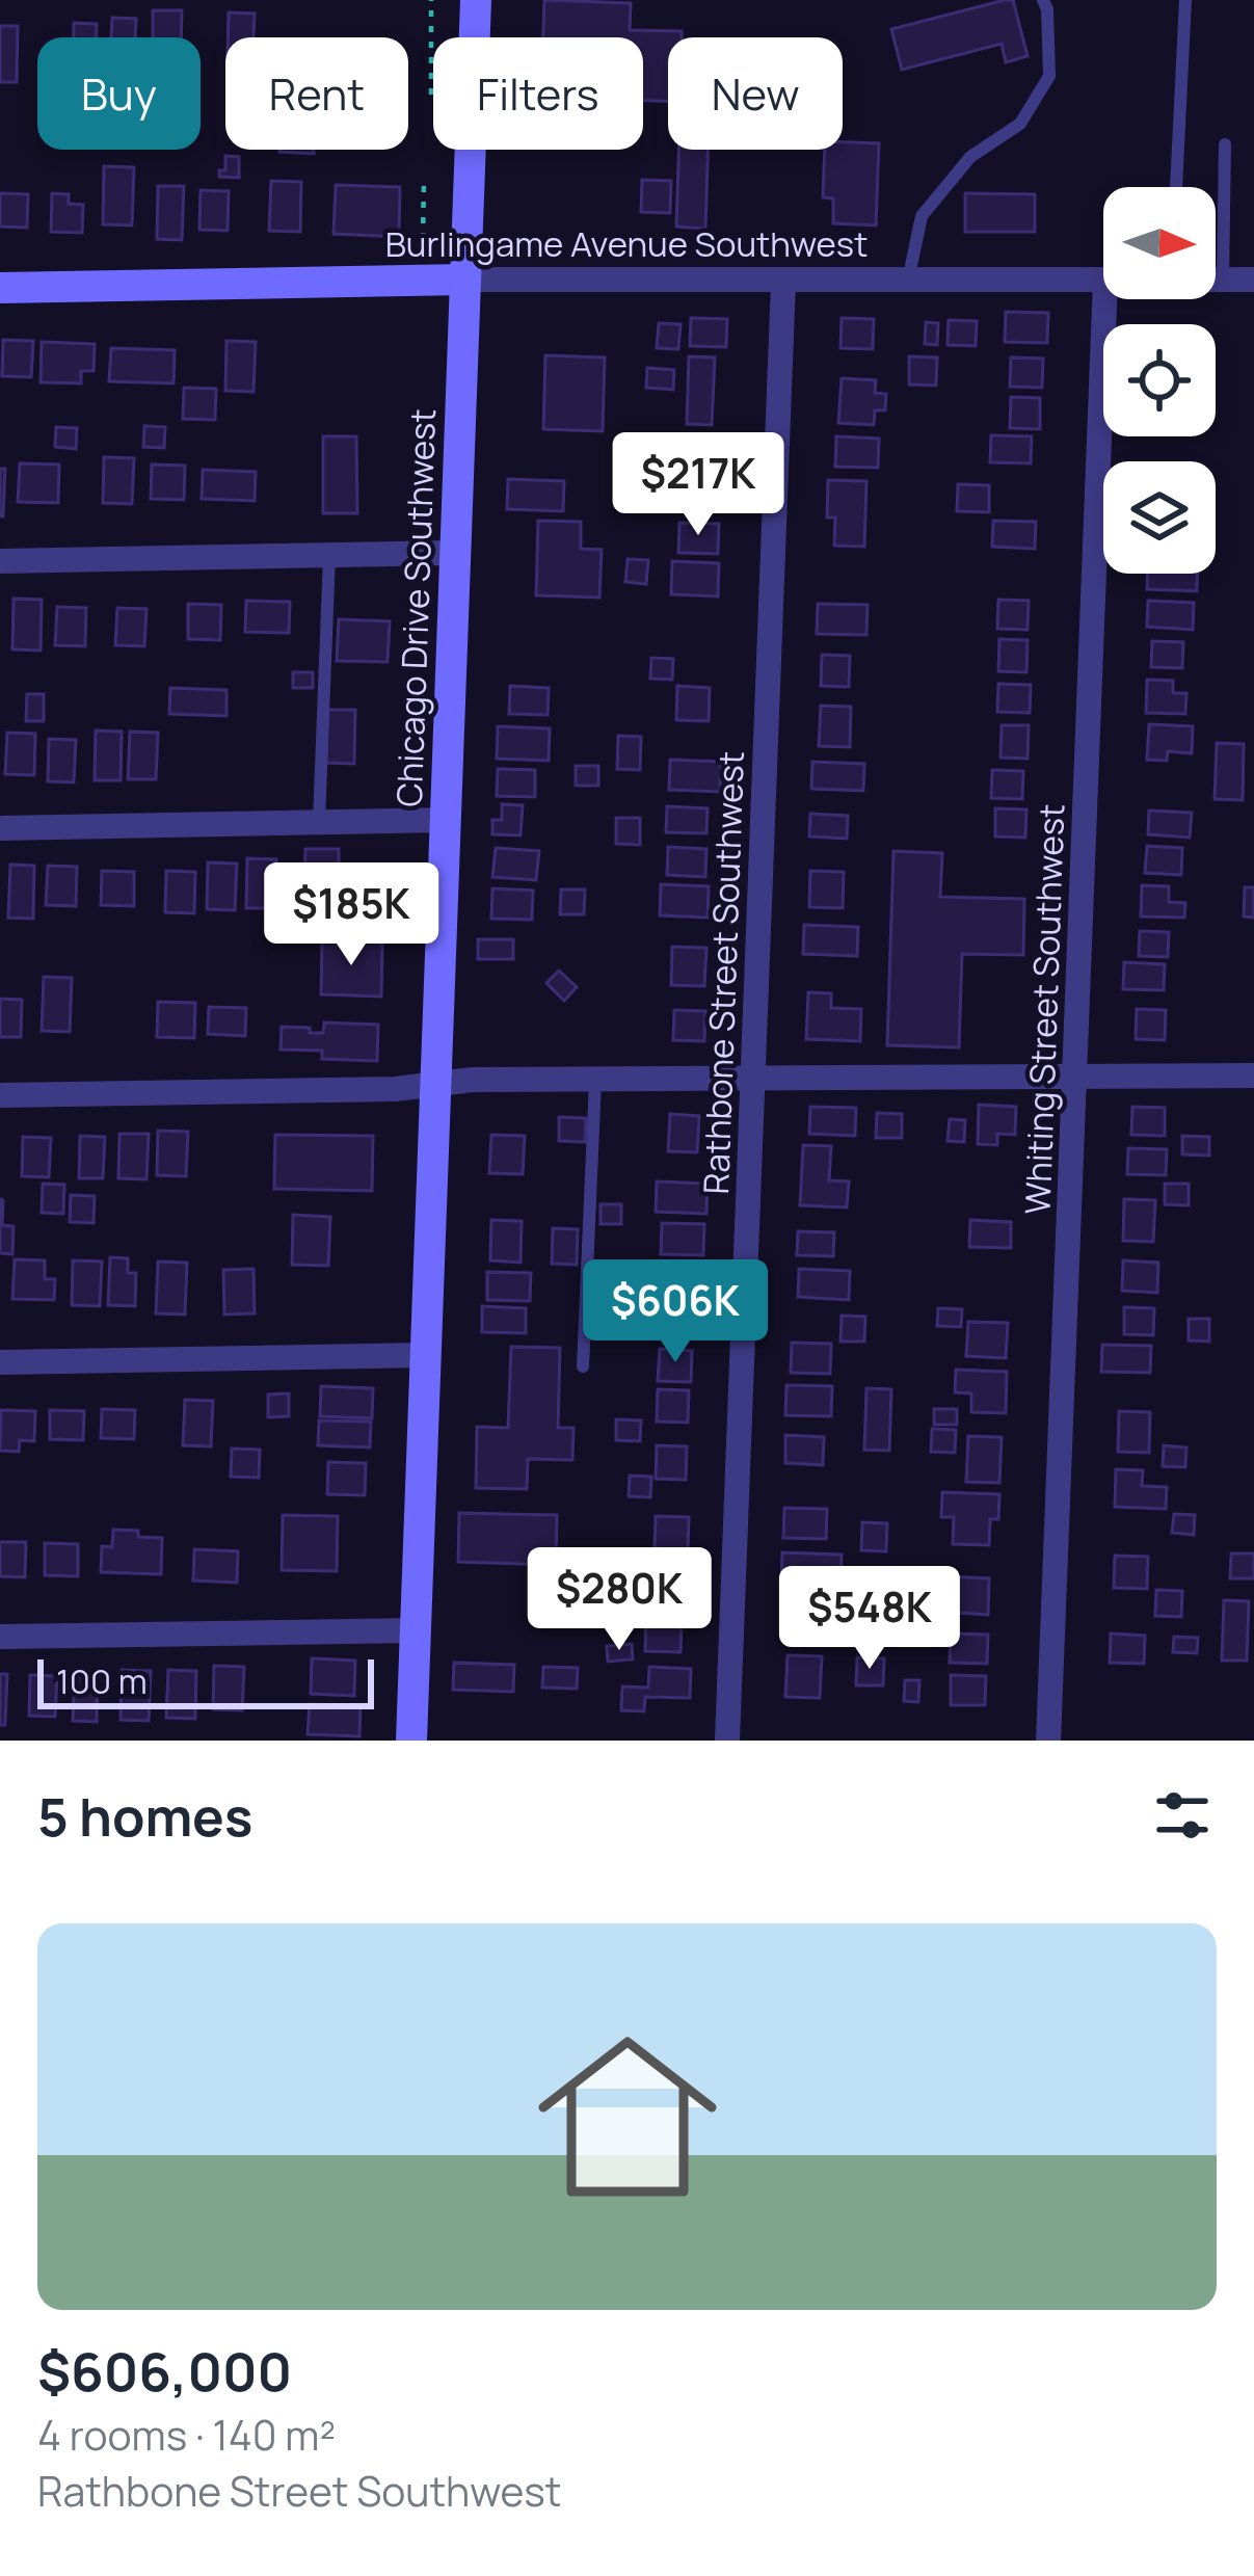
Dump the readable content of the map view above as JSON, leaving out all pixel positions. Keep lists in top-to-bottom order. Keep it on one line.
{"streets":{"main road":["Burlingame Avenue Southwest","Chicago Drive Southwest"],"street":["Rathbone Street Southwest","Whiting Street Southwest"]},"crossings":[["Burlingame Avenue Southwest","Chicago Drive Southwest"],["Burlingame Avenue Southwest","Rathbone Street Southwest"]],"scale_bar":"100 m","north":"right","page":{"chip":["Buy","Rent","Filters","New"],"price":["$217K","$185K","$606K","$280K","$548K"],"scale":"100 m","heading":"5 homes","list":[{"name":"$606,000","note":"4 rooms · 140 m² · Rathbone Street Southwest"}]}}
